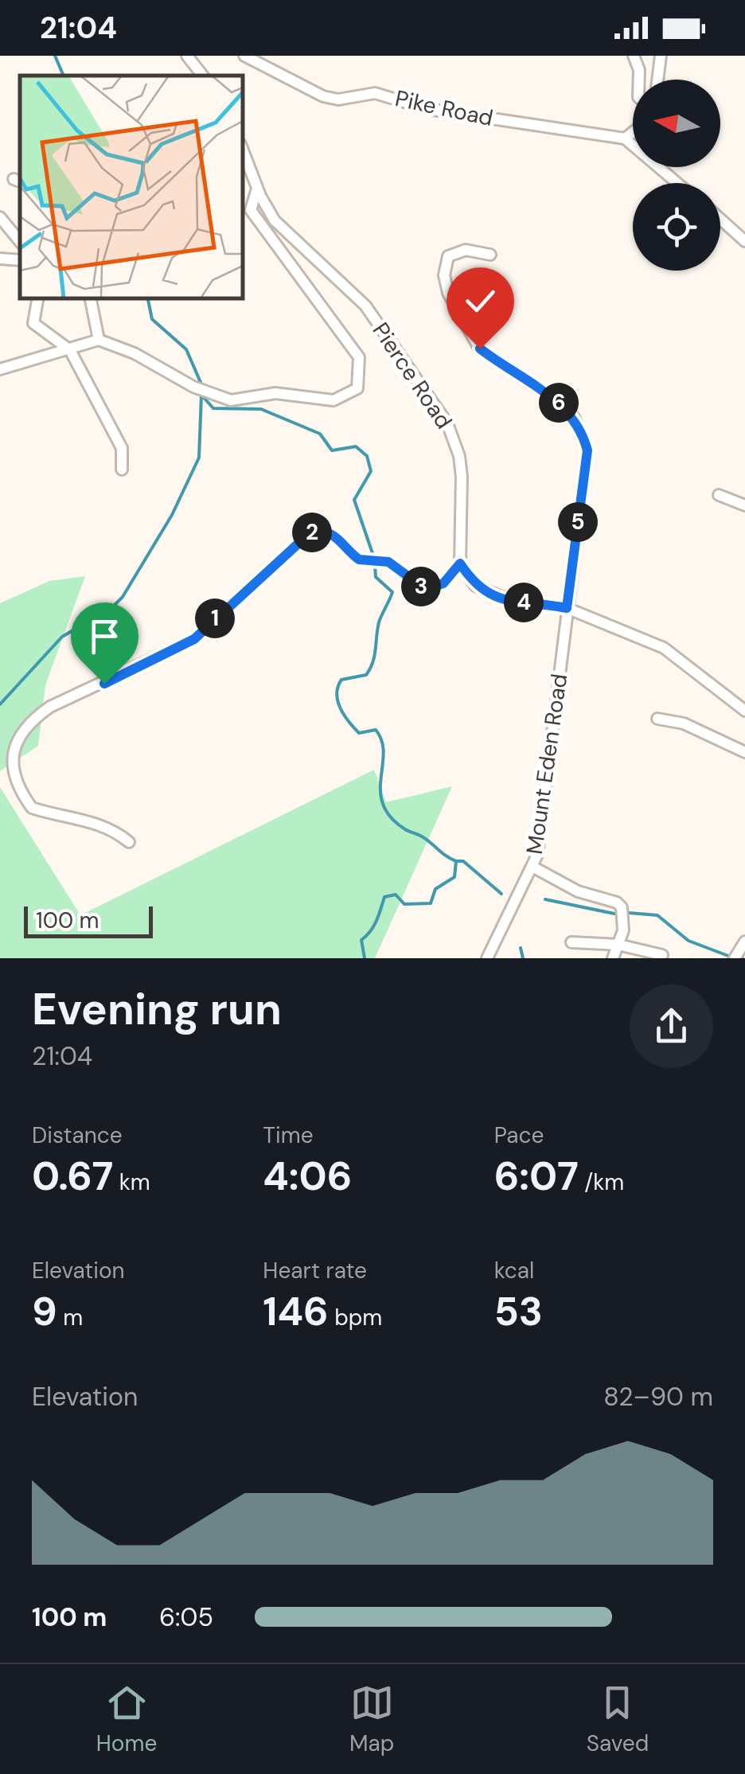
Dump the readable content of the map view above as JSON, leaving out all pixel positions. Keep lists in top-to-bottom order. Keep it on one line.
{"streets":{"street":["Pike Road","Pierce Road","Mount Eden Road"]},"scale_bar":"100 m","north":"left","page":{"status":"21:04","pins":["6","5","2","3","4","1"],"scale":"100 m","heading":["Evening run","21:04"],"stats":[["Distance","0.67 km"],["Time","4:06"],["Pace","6:07 /km"],["Elevation","9 m"],["Heart rate","146 bpm"],["kcal","53"]],"chart":["Elevation","82–90 m"],"list":[{"name":"100 m","note":"6:05"}],"tabs":["Home","Map","Saved"]}}
